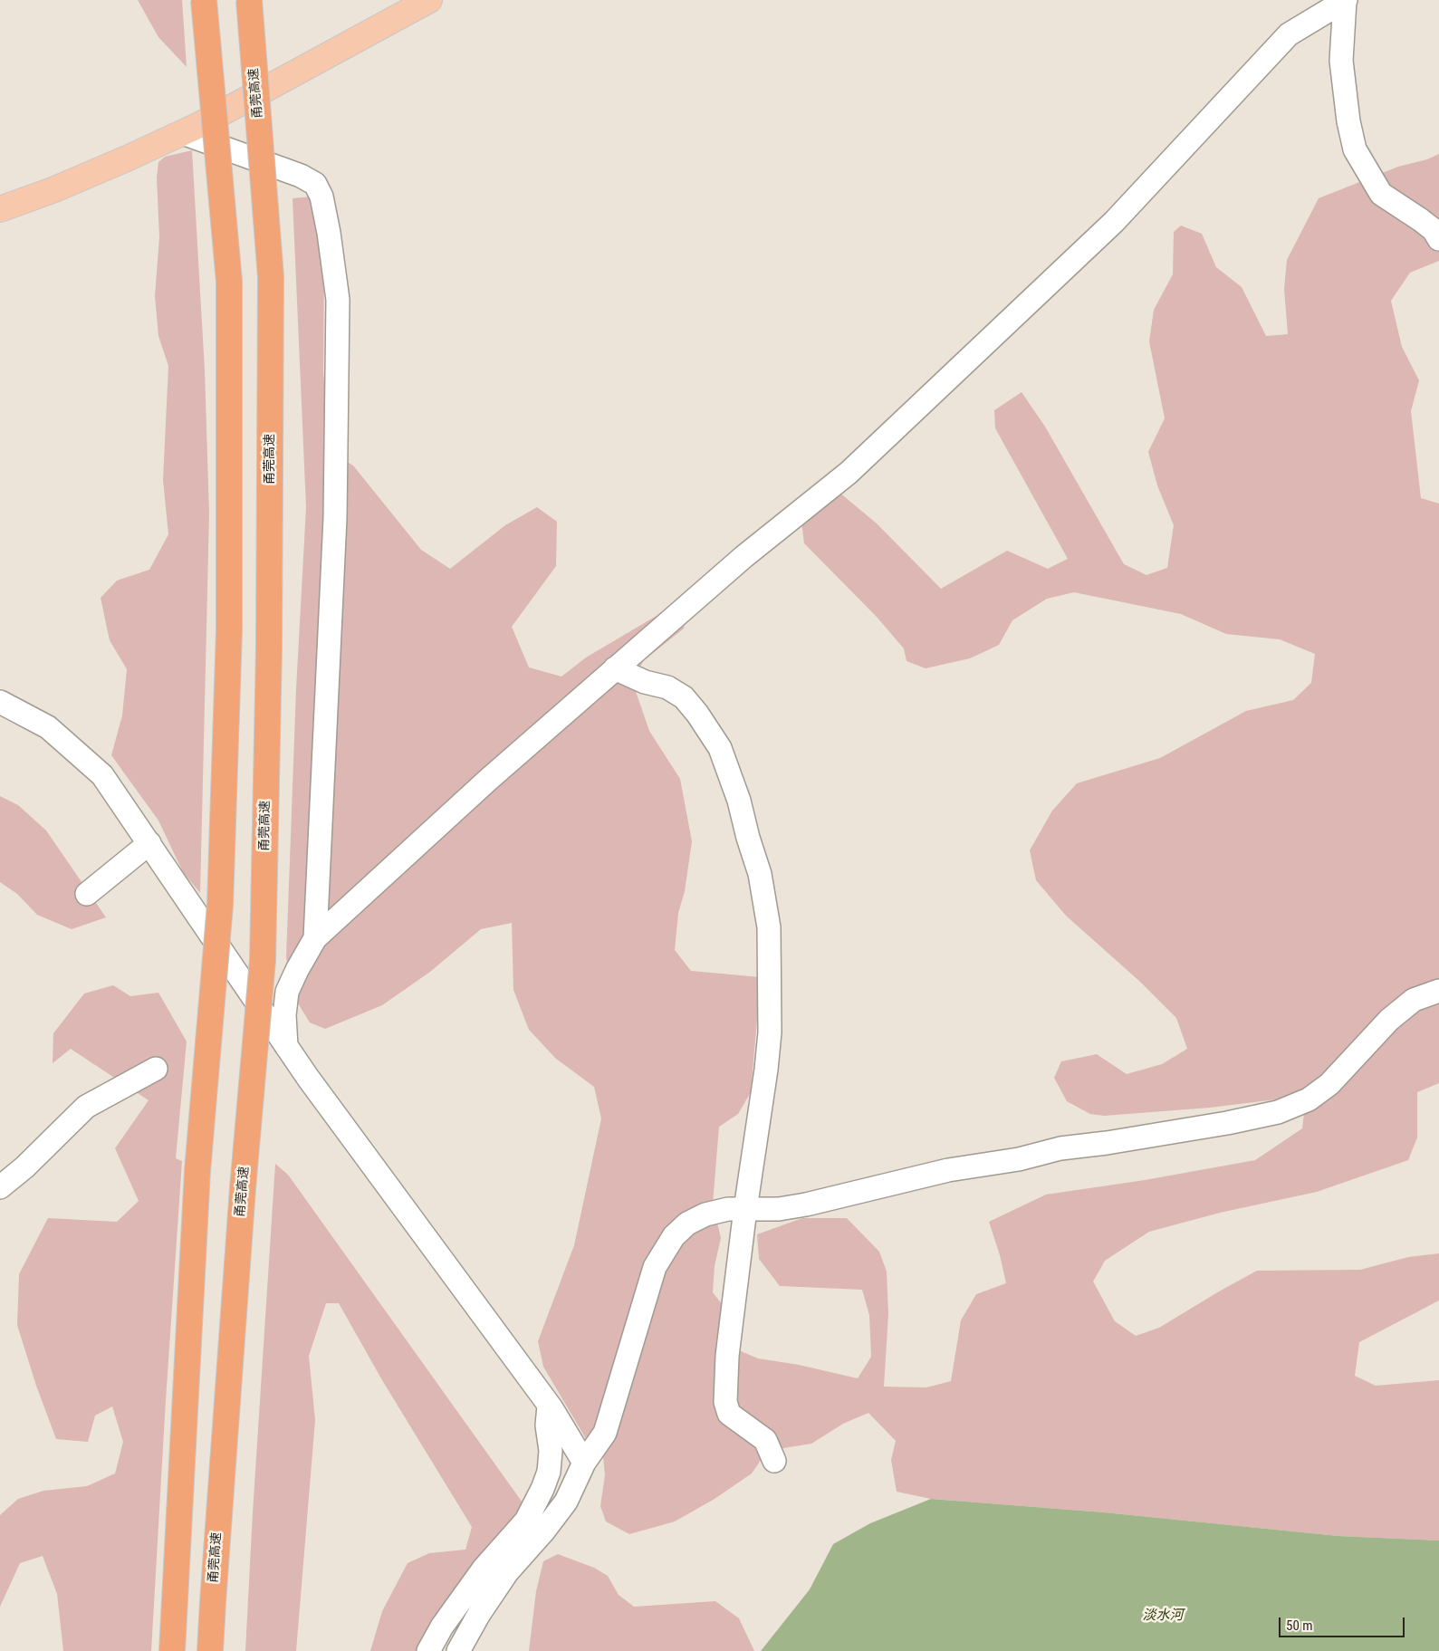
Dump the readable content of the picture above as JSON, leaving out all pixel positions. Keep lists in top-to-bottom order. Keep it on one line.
{"streets":{"highway":["甬莞高速"]},"water":["淡水河"],"scale_bar":"50 m"}
